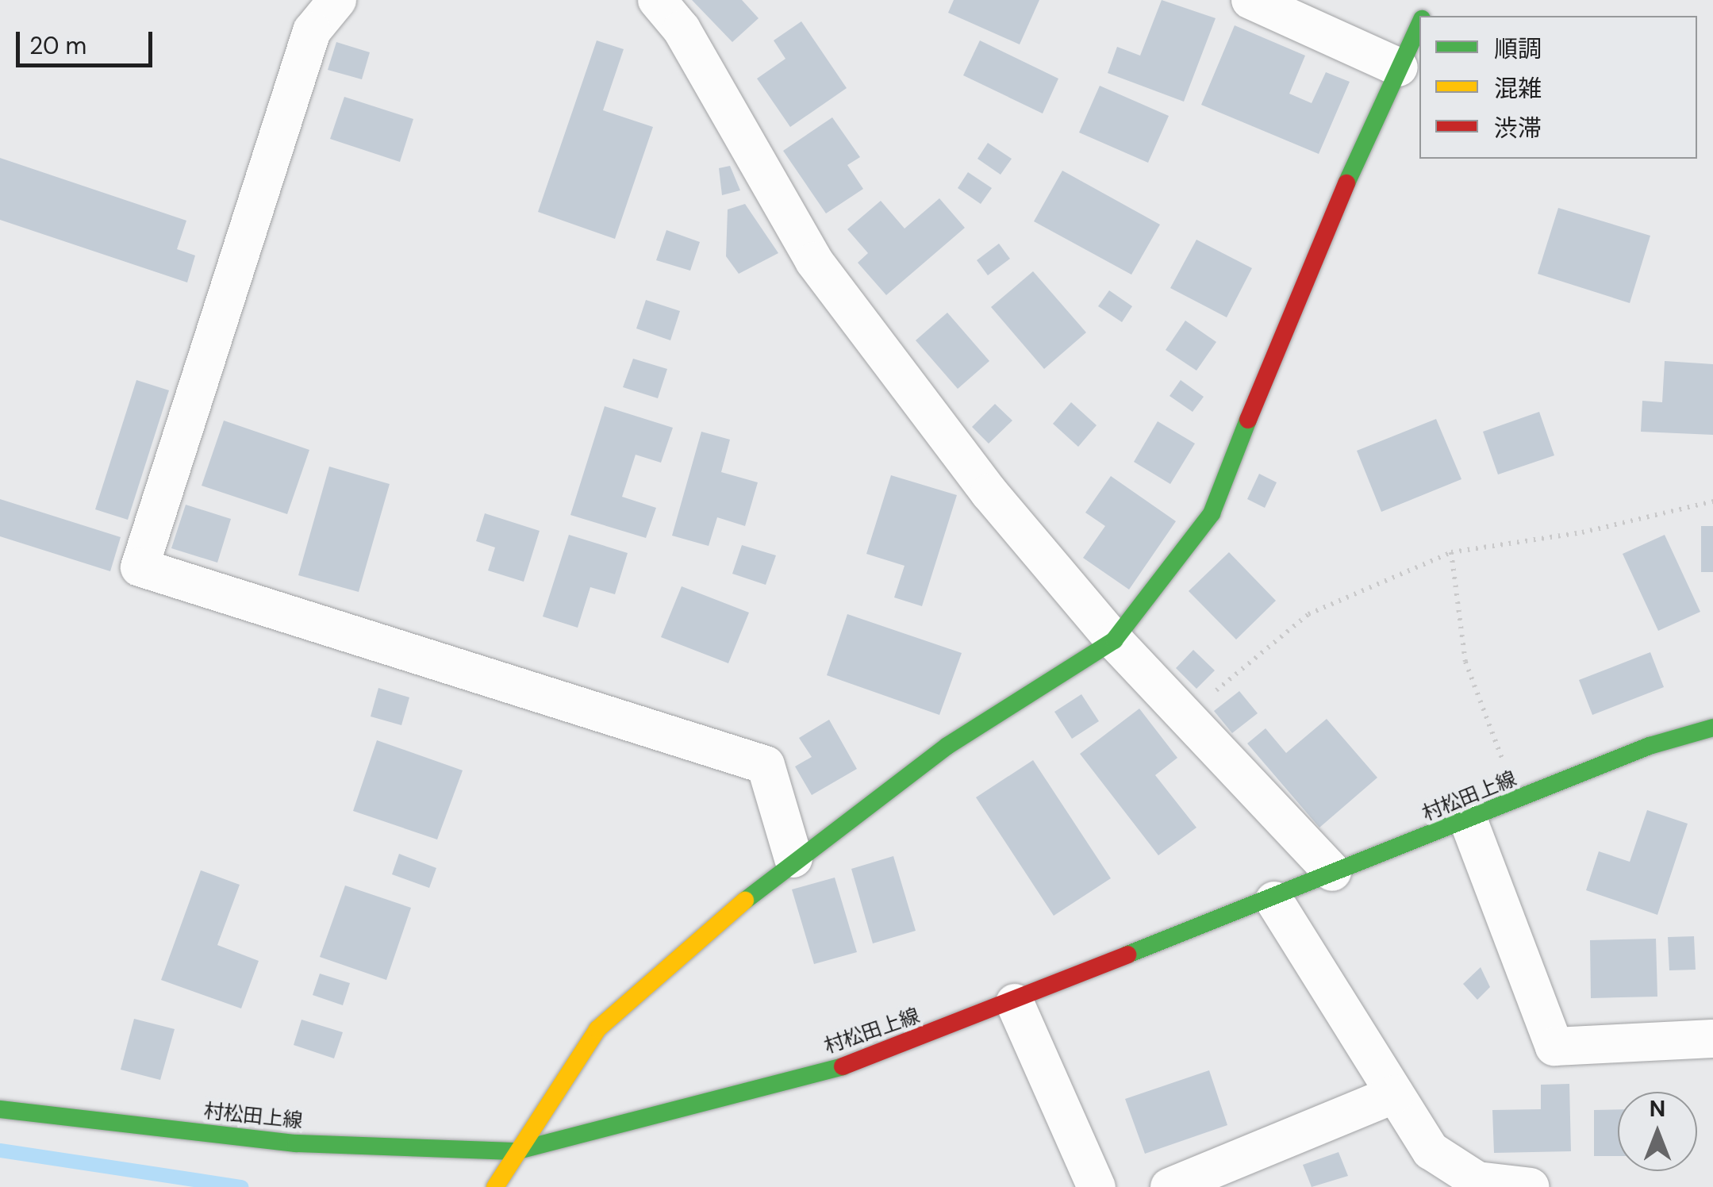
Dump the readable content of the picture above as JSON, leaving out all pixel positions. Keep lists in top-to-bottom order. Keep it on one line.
{"streets":{"main road":["村松田上線"]},"legend":["順調","混雑","渋滞"],"scale_bar":"20 m","north":"top"}
